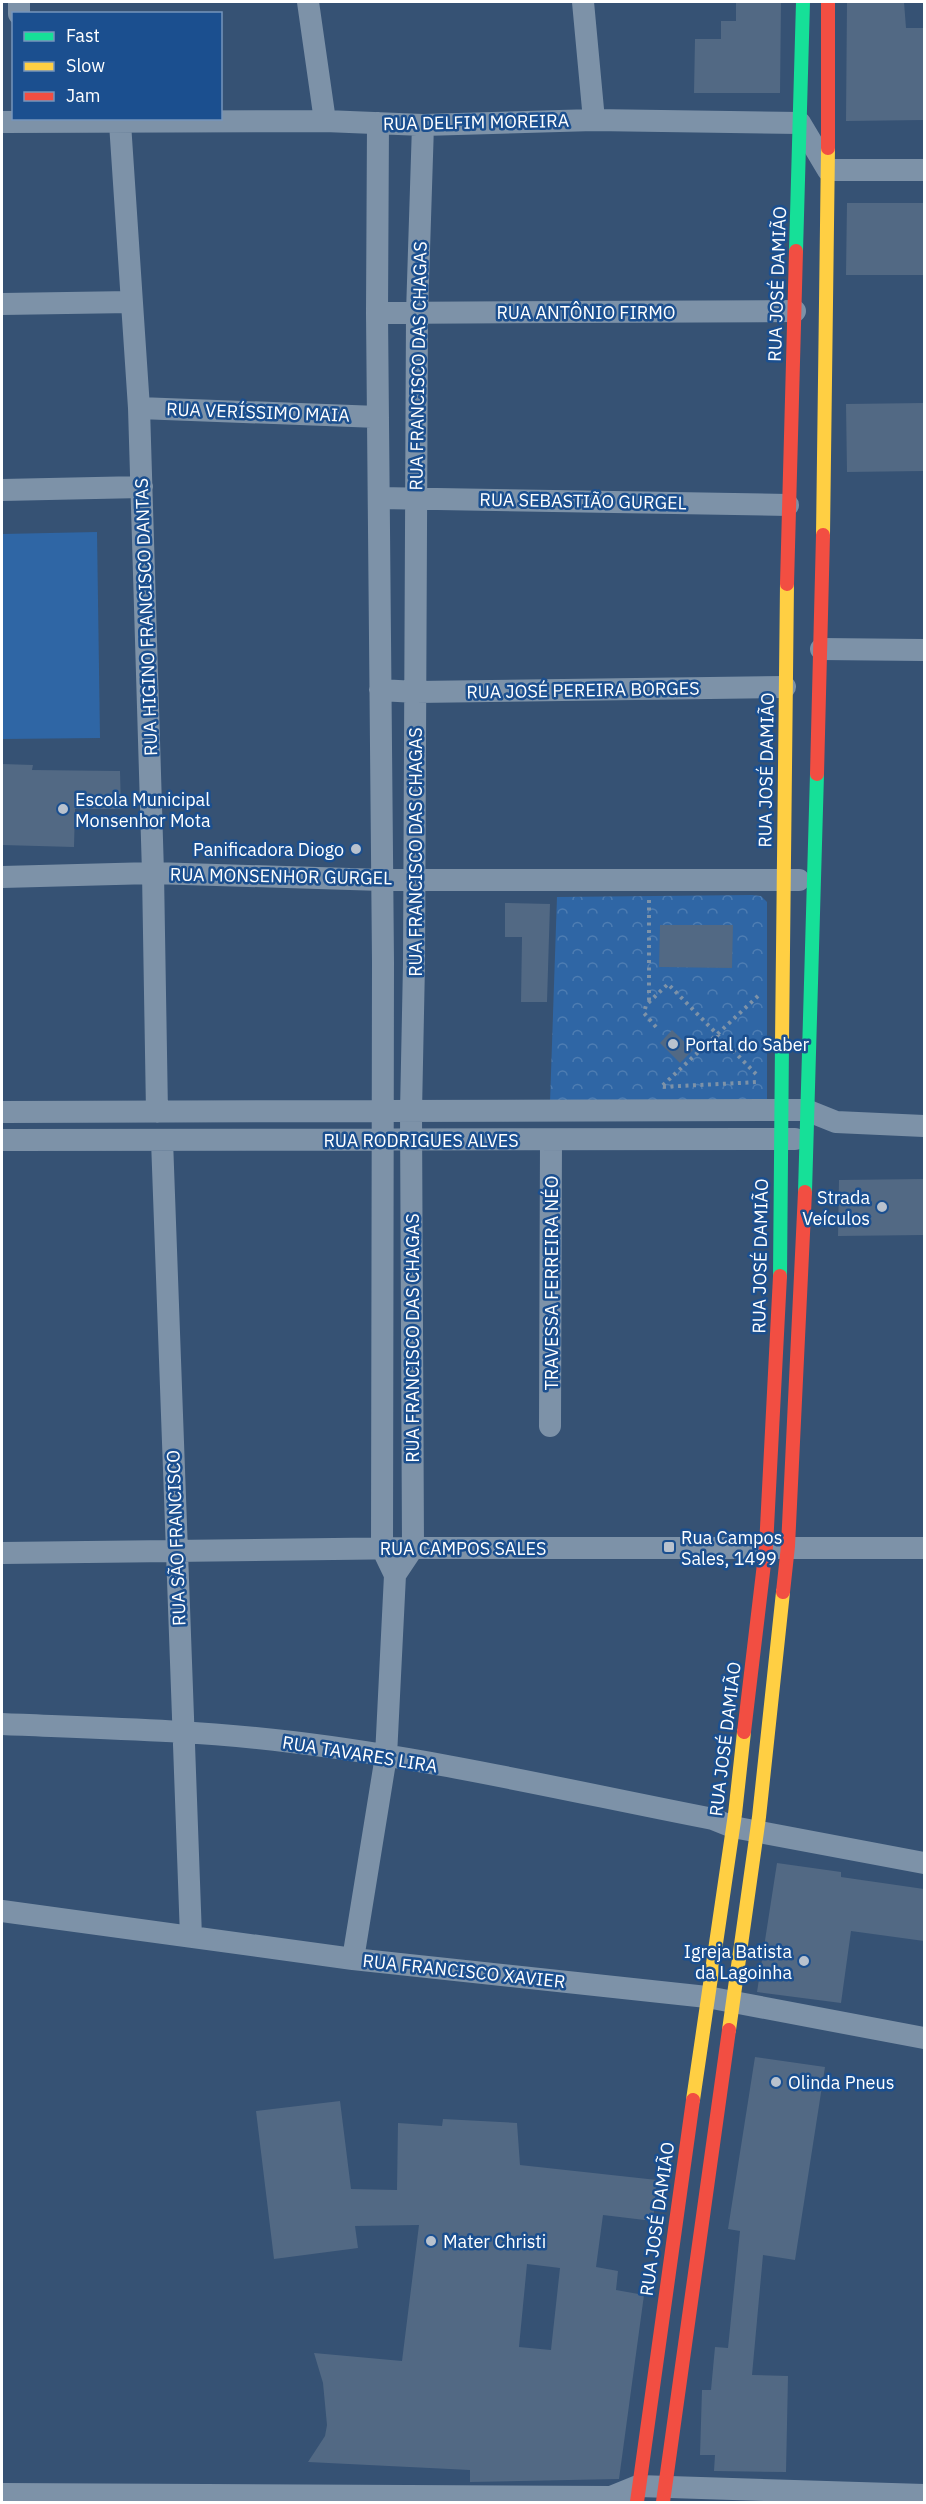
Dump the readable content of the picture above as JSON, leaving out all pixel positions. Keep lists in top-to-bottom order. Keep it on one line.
{"streets":{"street":["RUA DELFIM MOREIRA","RUA JOSÉ DAMIÃO","RUA ANTÔNIO FIRMO","RUA FRANCISCO DAS CHAGAS","RUA VERÍSSIMO MAIA","RUA SEBASTIÃO GURGEL","RUA HIGINO FRANCISCO DANTAS","RUA JOSÉ PEREIRA BORGES","RUA MONSENHOR GURGEL","RUA RODRIGUES ALVES","TRAVESSA FERREIRA NÉO","RUA SÃO FRANCISCO","RUA CAMPOS SALES","RUA TAVARES LIRA","RUA FRANCISCO XAVIER"]},"crossings":[["RUA DELFIM MOREIRA","RUA JOSÉ DAMIÃO"],["RUA DELFIM MOREIRA","RUA FRANCISCO DAS CHAGAS"],["RUA DELFIM MOREIRA","RUA HIGINO FRANCISCO DANTAS"],["RUA JOSÉ DAMIÃO","RUA ANTÔNIO FIRMO"],["RUA JOSÉ DAMIÃO","RUA SEBASTIÃO GURGEL"],["RUA JOSÉ DAMIÃO","RUA JOSÉ PEREIRA BORGES"],["RUA JOSÉ DAMIÃO","RUA MONSENHOR GURGEL"],["RUA JOSÉ DAMIÃO","RUA RODRIGUES ALVES"],["RUA JOSÉ DAMIÃO","RUA CAMPOS SALES"],["RUA JOSÉ DAMIÃO","RUA TAVARES LIRA"],["RUA JOSÉ DAMIÃO","RUA FRANCISCO XAVIER"],["RUA ANTÔNIO FIRMO","RUA FRANCISCO DAS CHAGAS"],["RUA FRANCISCO DAS CHAGAS","RUA VERÍSSIMO MAIA"],["RUA FRANCISCO DAS CHAGAS","RUA SEBASTIÃO GURGEL"],["RUA FRANCISCO DAS CHAGAS","RUA JOSÉ PEREIRA BORGES"],["RUA FRANCISCO DAS CHAGAS","RUA MONSENHOR GURGEL"],["RUA FRANCISCO DAS CHAGAS","RUA RODRIGUES ALVES"],["RUA FRANCISCO DAS CHAGAS","RUA CAMPOS SALES"],["RUA FRANCISCO DAS CHAGAS","RUA TAVARES LIRA"],["RUA FRANCISCO DAS CHAGAS","RUA FRANCISCO XAVIER"],["RUA VERÍSSIMO MAIA","RUA HIGINO FRANCISCO DANTAS"],["RUA HIGINO FRANCISCO DANTAS","RUA MONSENHOR GURGEL"],["RUA HIGINO FRANCISCO DANTAS","RUA RODRIGUES ALVES"],["RUA RODRIGUES ALVES","TRAVESSA FERREIRA NÉO"],["RUA RODRIGUES ALVES","RUA SÃO FRANCISCO"],["RUA SÃO FRANCISCO","RUA CAMPOS SALES"],["RUA SÃO FRANCISCO","RUA TAVARES LIRA"],["RUA SÃO FRANCISCO","RUA FRANCISCO XAVIER"]],"places":{"other":["Escola Municipal Monsenhor Mota","Panificadora Diogo","Portal do Saber","Strada Veículos","Igreja Batista da Lagoinha","Olinda Pneus","Mater Christi"],"transit":["Rua Campos Sales, 1499"]},"legend":["Fast","Slow","Jam"]}
